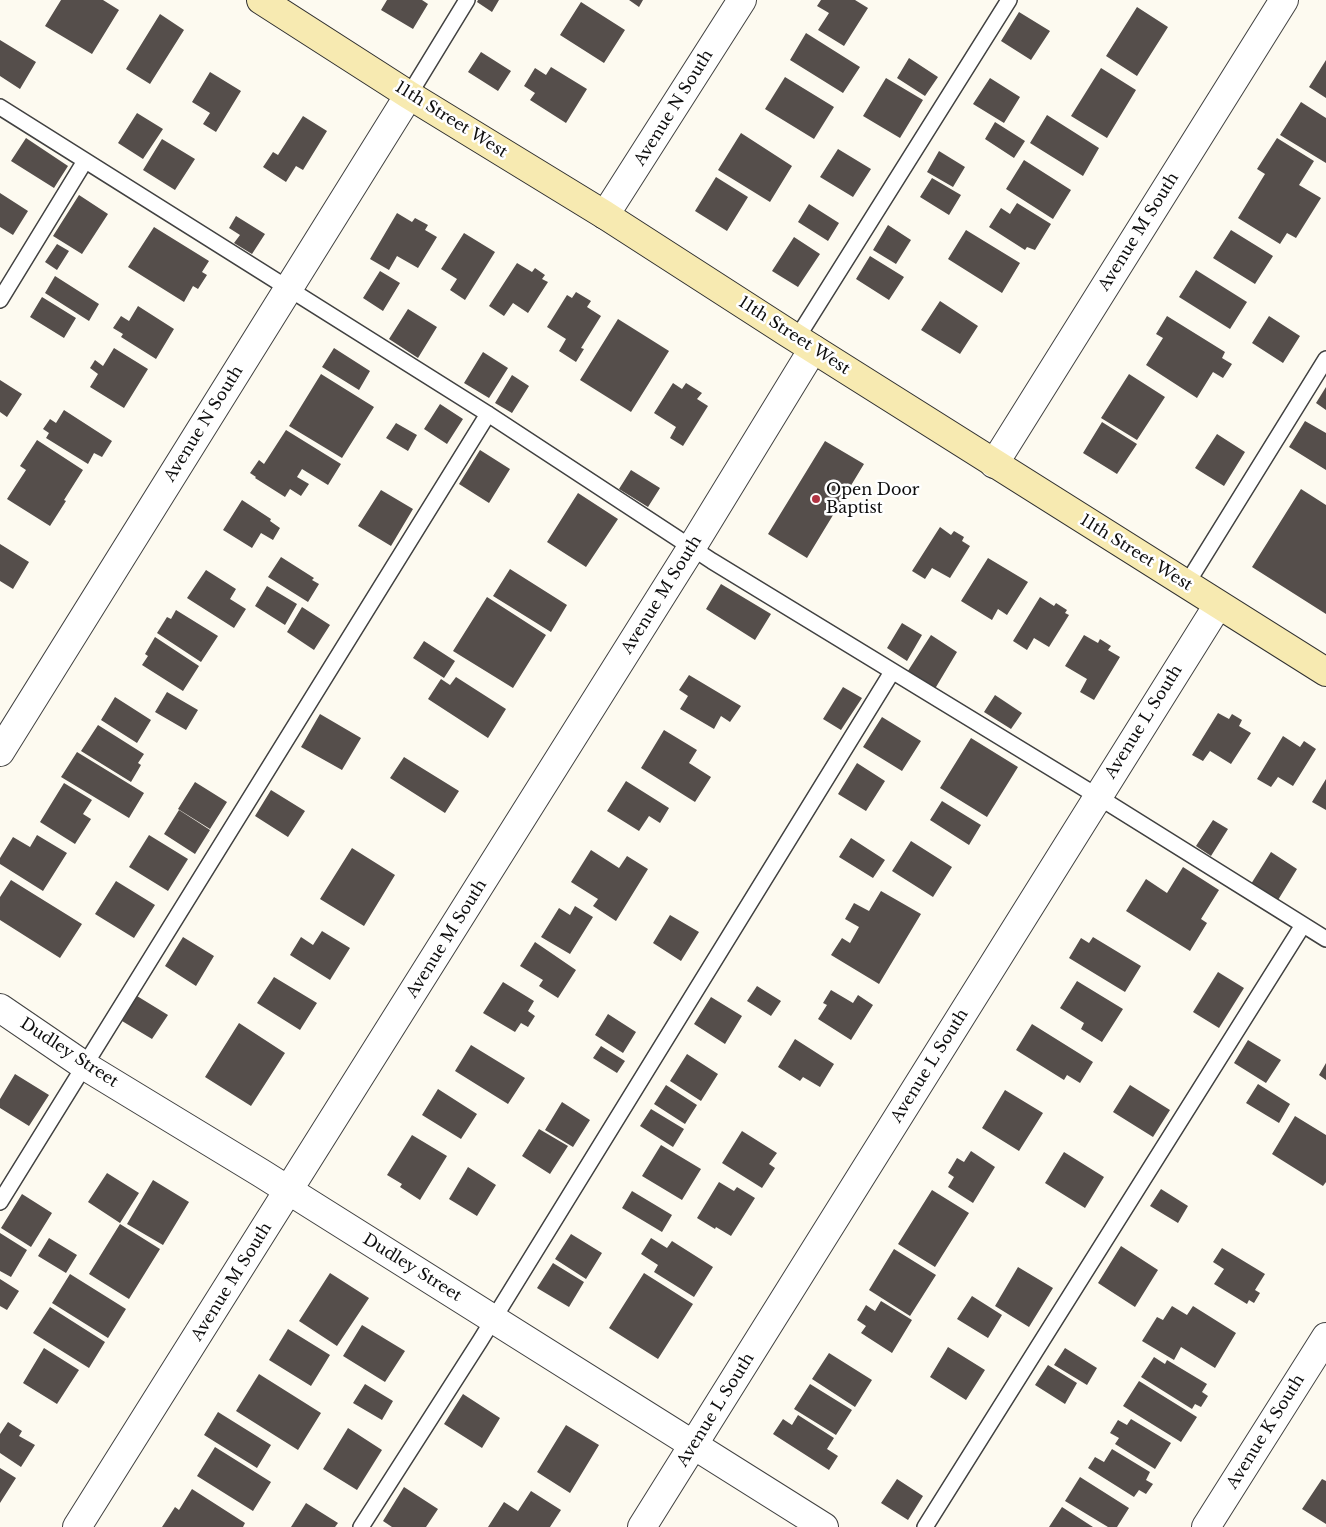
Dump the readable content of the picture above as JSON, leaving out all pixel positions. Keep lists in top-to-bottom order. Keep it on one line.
{"streets":{"street":["Avenue N South","11th Street West","Avenue M South","Avenue L South","Dudley Street","Avenue K South"]},"crossings":[["Avenue N South","11th Street West"],["11th Street West","Avenue M South"],["11th Street West","Avenue L South"],["Avenue M South","Dudley Street"],["Avenue L South","Dudley Street"]],"places":["Open Door Baptist"]}
